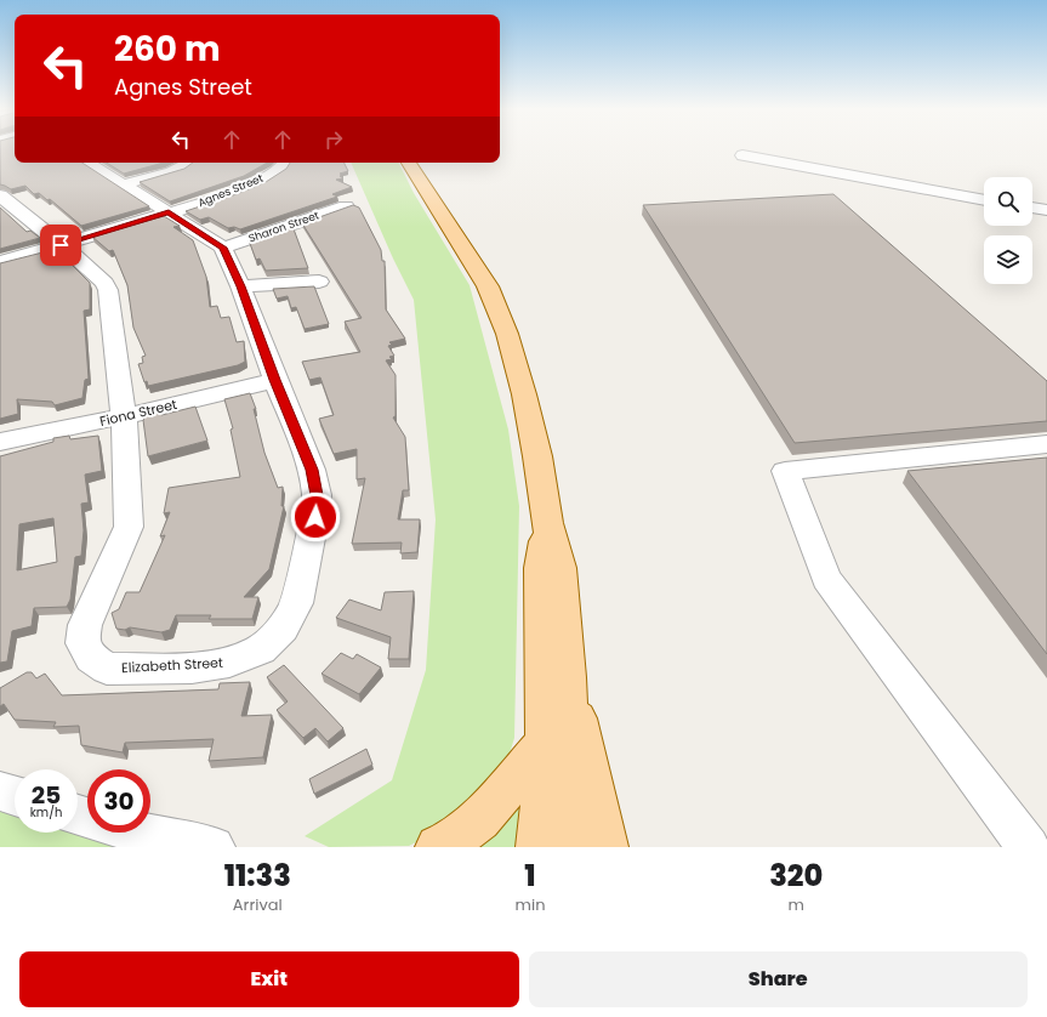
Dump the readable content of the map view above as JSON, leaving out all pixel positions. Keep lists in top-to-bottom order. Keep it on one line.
{"streets":{"street":["Agnes Street","Sharon Street","Fiona Street","Elizabeth Street"]},"crossings":[["Agnes Street","Elizabeth Street"],["Sharon Street","Elizabeth Street"],["Fiona Street","Elizabeth Street"]],"page":{"turn":["260 m","Agnes Street"],"speed":"25 km/h","limit":"30","eta":["11:33","Arrival","1","min","320","m"],"buttons":["Exit","Share"]}}
